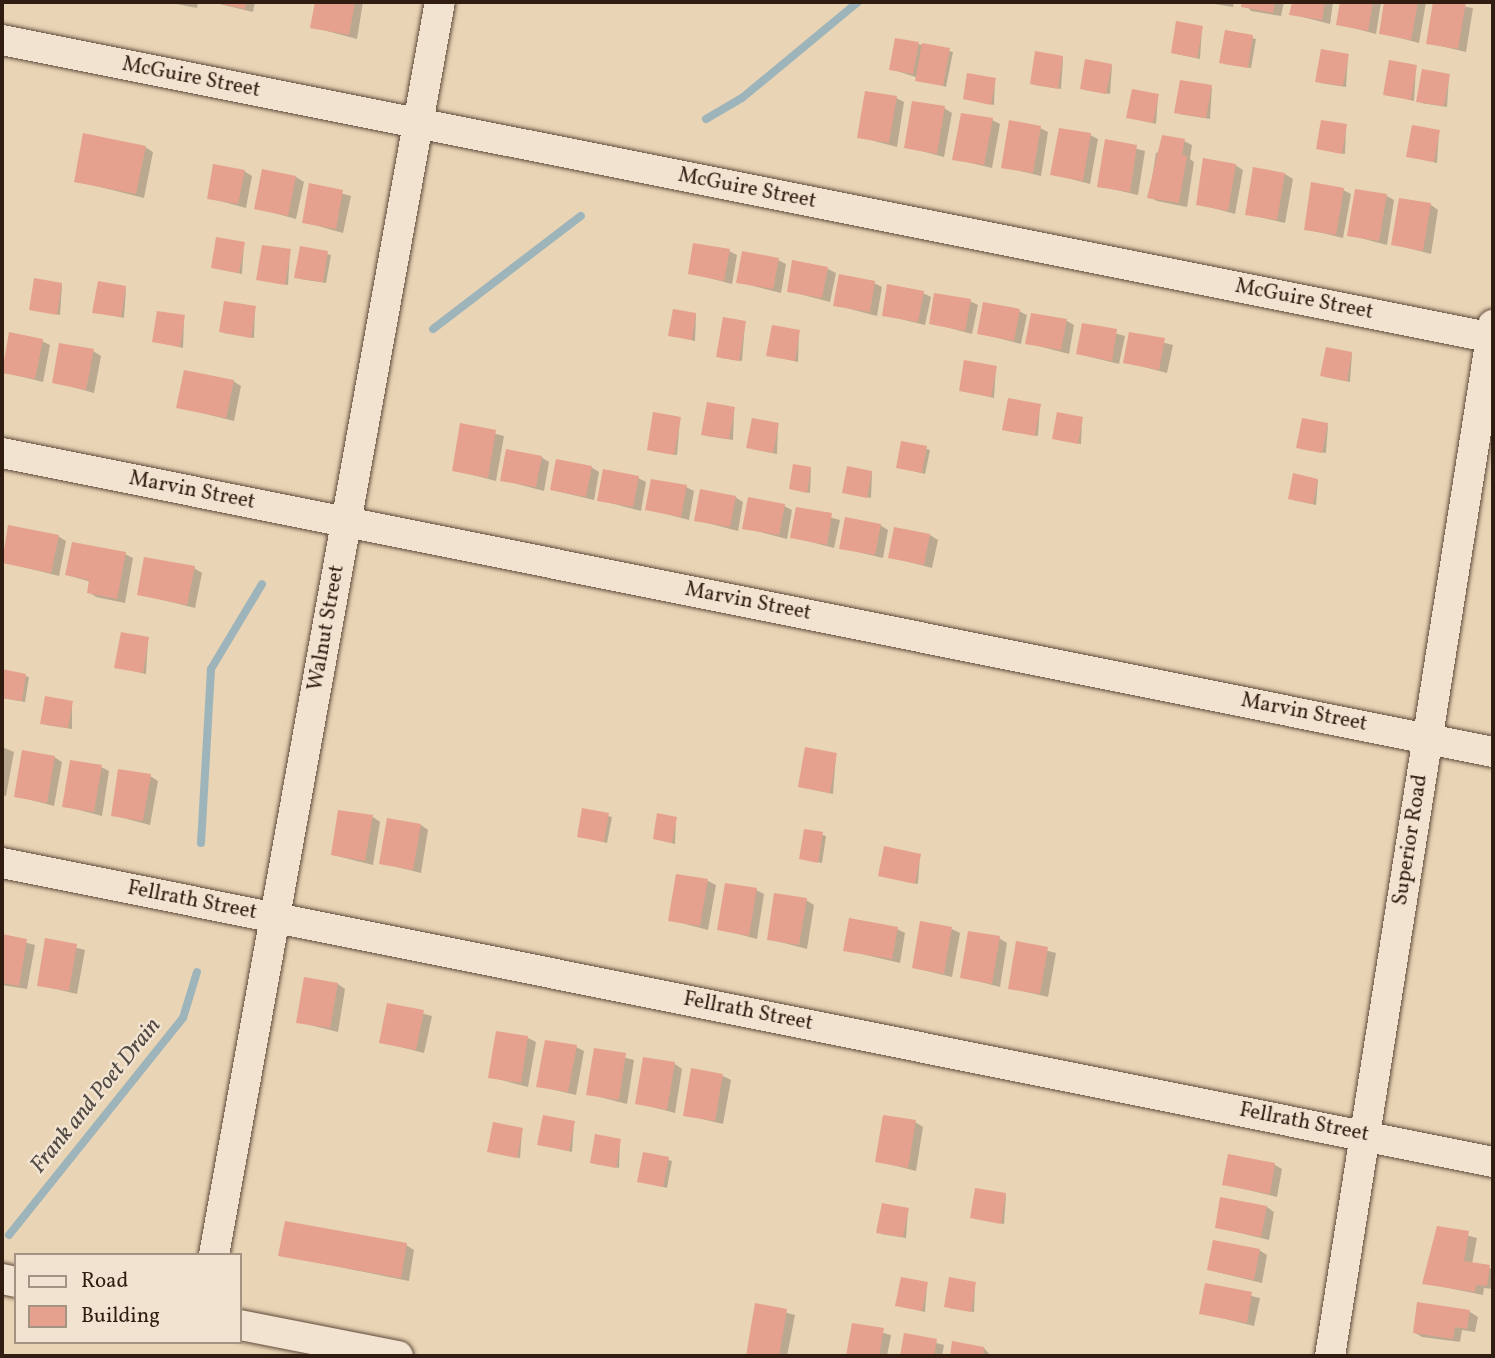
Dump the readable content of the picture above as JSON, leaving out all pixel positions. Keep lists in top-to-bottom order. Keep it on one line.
{"streets":{"street":["McGuire Street","Marvin Street","Walnut Street","Superior Road","Fellrath Street"]},"crossings":[["McGuire Street","Walnut Street"],["McGuire Street","Superior Road"],["Marvin Street","Walnut Street"],["Marvin Street","Superior Road"],["Walnut Street","Fellrath Street"],["Superior Road","Fellrath Street"]],"water":["Frank and Poet Drain"],"legend":["Road","Building"]}
